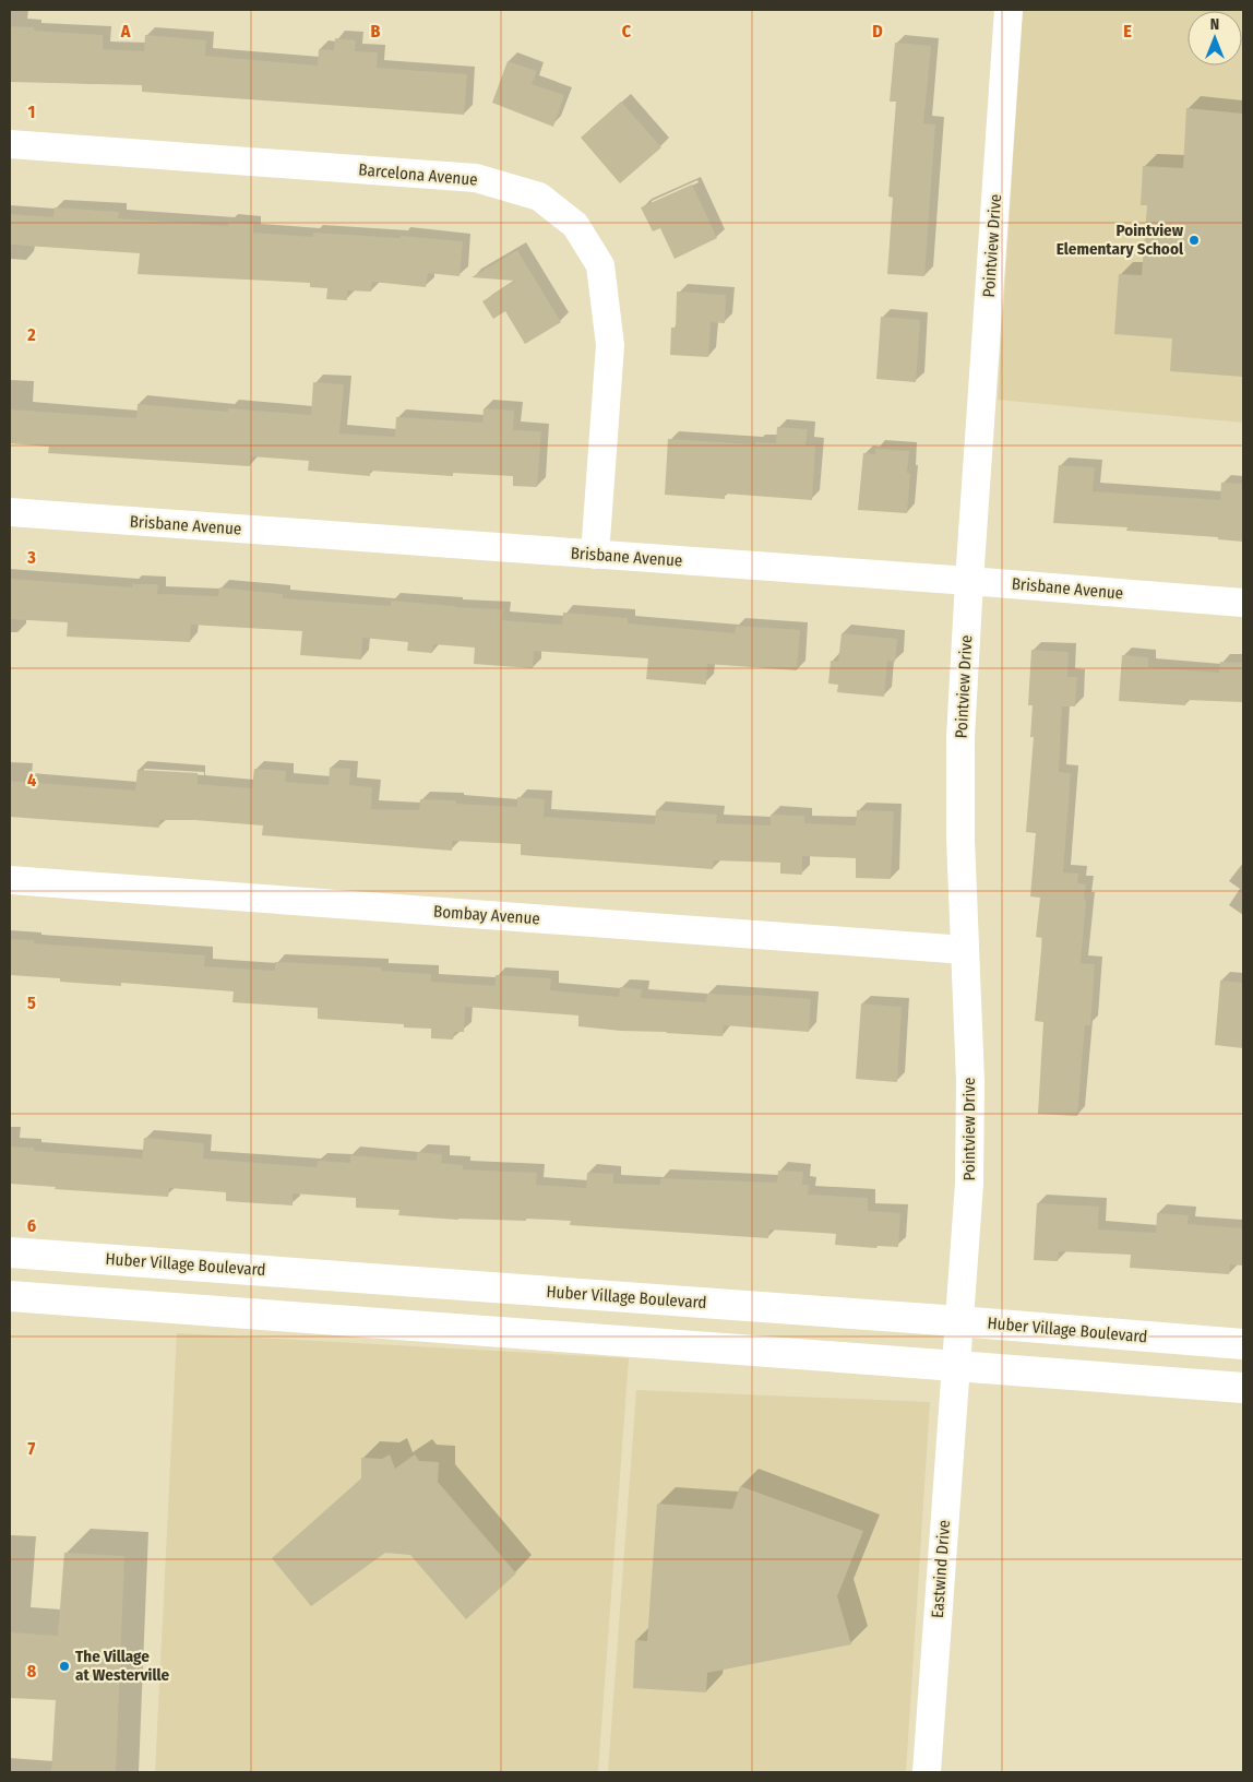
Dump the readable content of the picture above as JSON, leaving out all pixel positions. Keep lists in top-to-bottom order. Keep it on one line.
{"streets":{"street":["Barcelona Avenue","Pointview Drive","Brisbane Avenue","Bombay Avenue","Huber Village Boulevard","Eastwind Drive"]},"crossings":[["Barcelona Avenue","Brisbane Avenue"],["Pointview Drive","Brisbane Avenue"],["Pointview Drive","Bombay Avenue"],["Pointview Drive","Huber Village Boulevard"],["Pointview Drive","Eastwind Drive"]],"places":["Pointview Elementary School","The Village at Westerville"],"north":"top","grid":{"columns":["A","B","C","D","E"],"rows":["1","2","3","4","5","6","7","8"]}}
